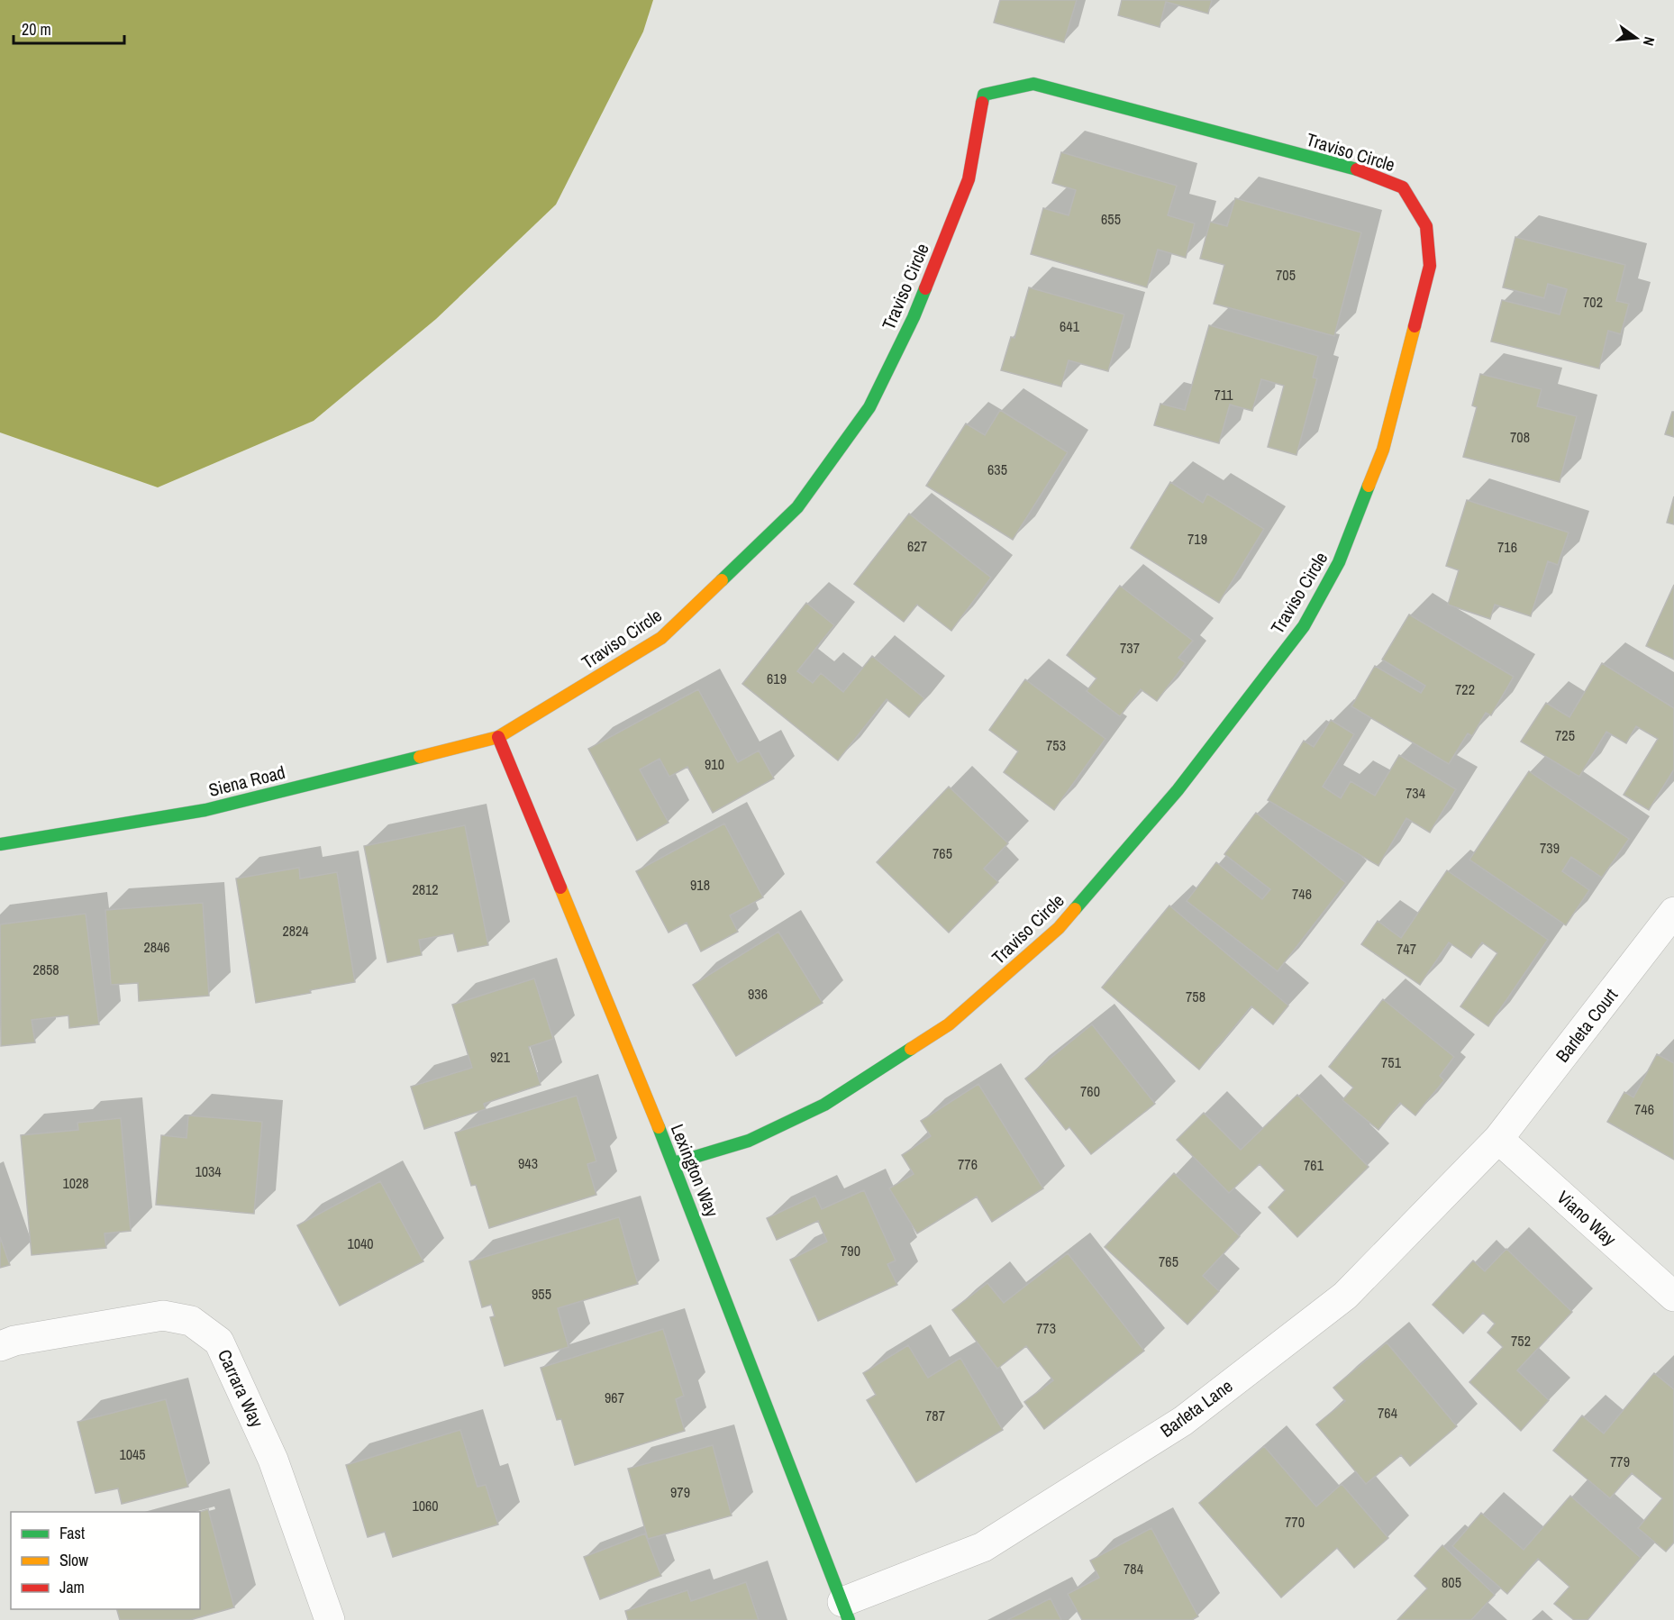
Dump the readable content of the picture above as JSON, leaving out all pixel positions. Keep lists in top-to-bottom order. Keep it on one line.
{"streets":{"street":["Traviso Circle","Siena Road","Barleta Court","Lexington Way","Viano Way","Carrara Way","Barleta Lane"]},"crossings":[["Traviso Circle","Siena Road"],["Traviso Circle","Lexington Way"],["Siena Road","Lexington Way"],["Barleta Court","Viano Way"],["Barleta Court","Barleta Lane"],["Lexington Way","Barleta Lane"],["Viano Way","Barleta Lane"]],"house_numbers":["655","705","702","641","711","708","635","719","627","716","737","619","722","725","753","910","734","739","765","918","2812","746","2824","2846","747","2858","936","758","921","751","760","746","943","776","761","1034","1028","1040","790","765","955","773","752","967","764","787","1045","779","979","1060","770","784","805"],"legend":["Fast","Slow","Jam"],"scale_bar":"20 m","north":"right"}
